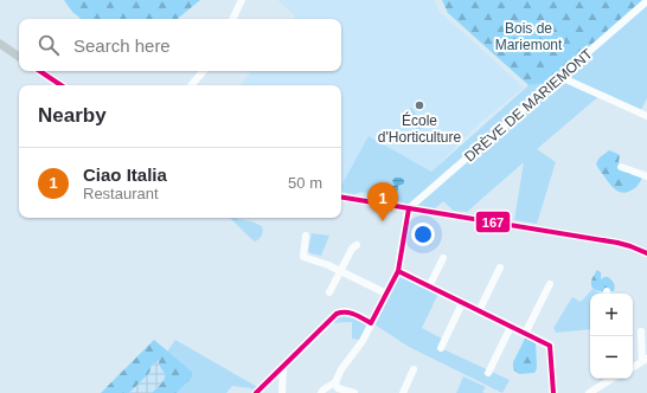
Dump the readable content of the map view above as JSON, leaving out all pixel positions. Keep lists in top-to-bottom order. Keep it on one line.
{"streets":{"street":["DRÈVE DE MARIEMONT"]},"parks":["Bois de Mariemont"],"places":["École d'Horticulture"],"lines":["transit line 167"],"page":{"search":"Search here","heading":"Nearby","list":[{"mark":"1","name":"Ciao Italia","note":"Restaurant","value":"50 m"}],"pins":"1","map_buttons":["+","−"]}}
